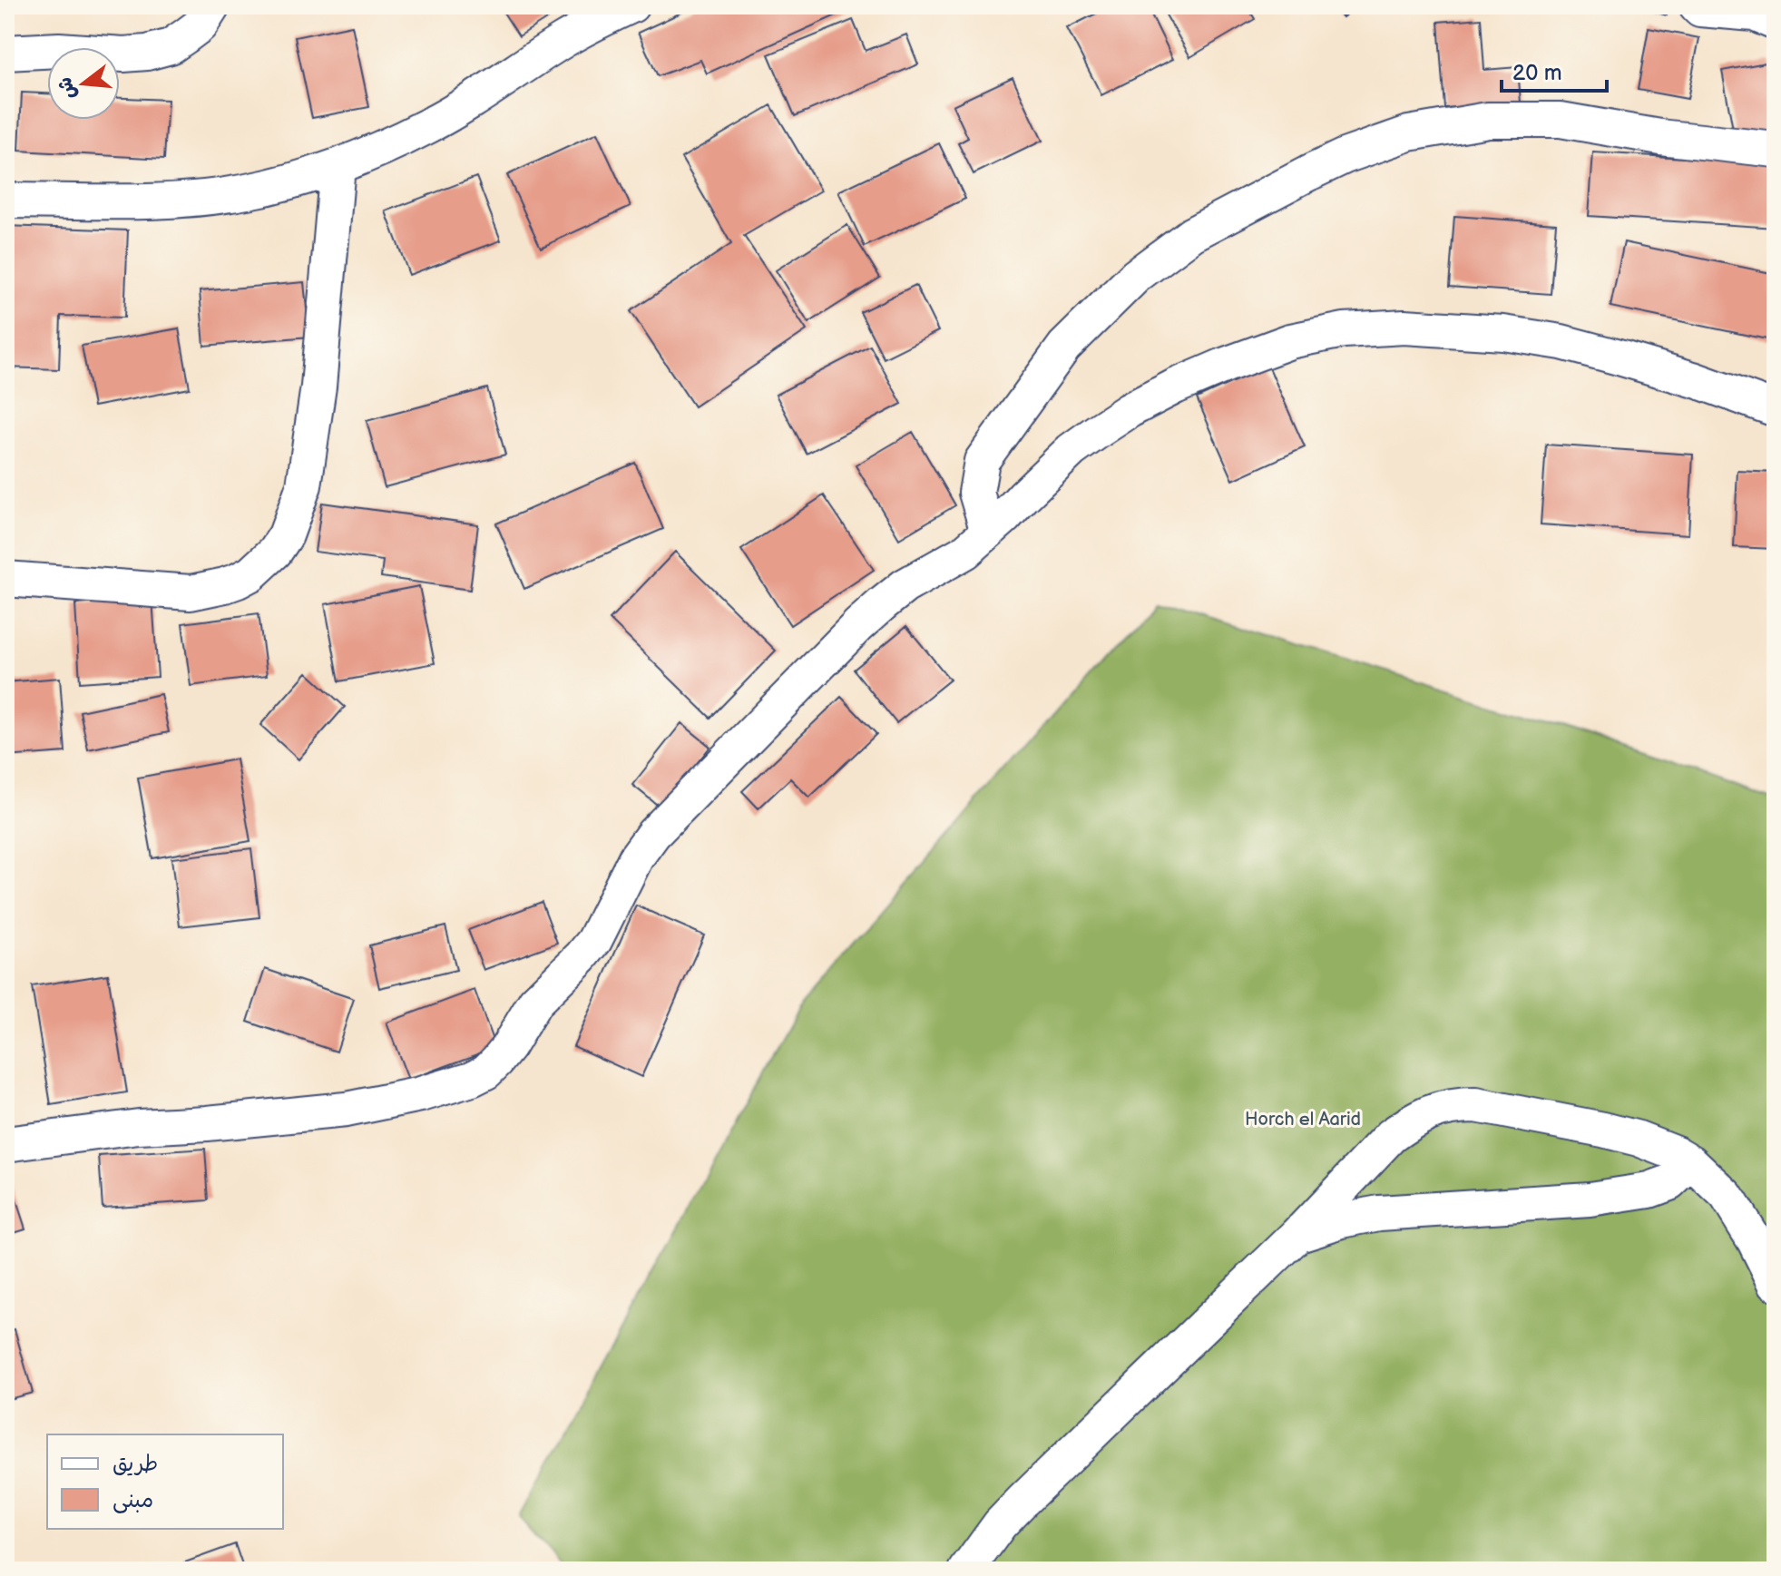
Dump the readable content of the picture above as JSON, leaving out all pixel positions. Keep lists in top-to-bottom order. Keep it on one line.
{"parks":["Horch el Aarid"],"legend":["طريق","مبنى"],"scale_bar":"20 m","north":"left"}
